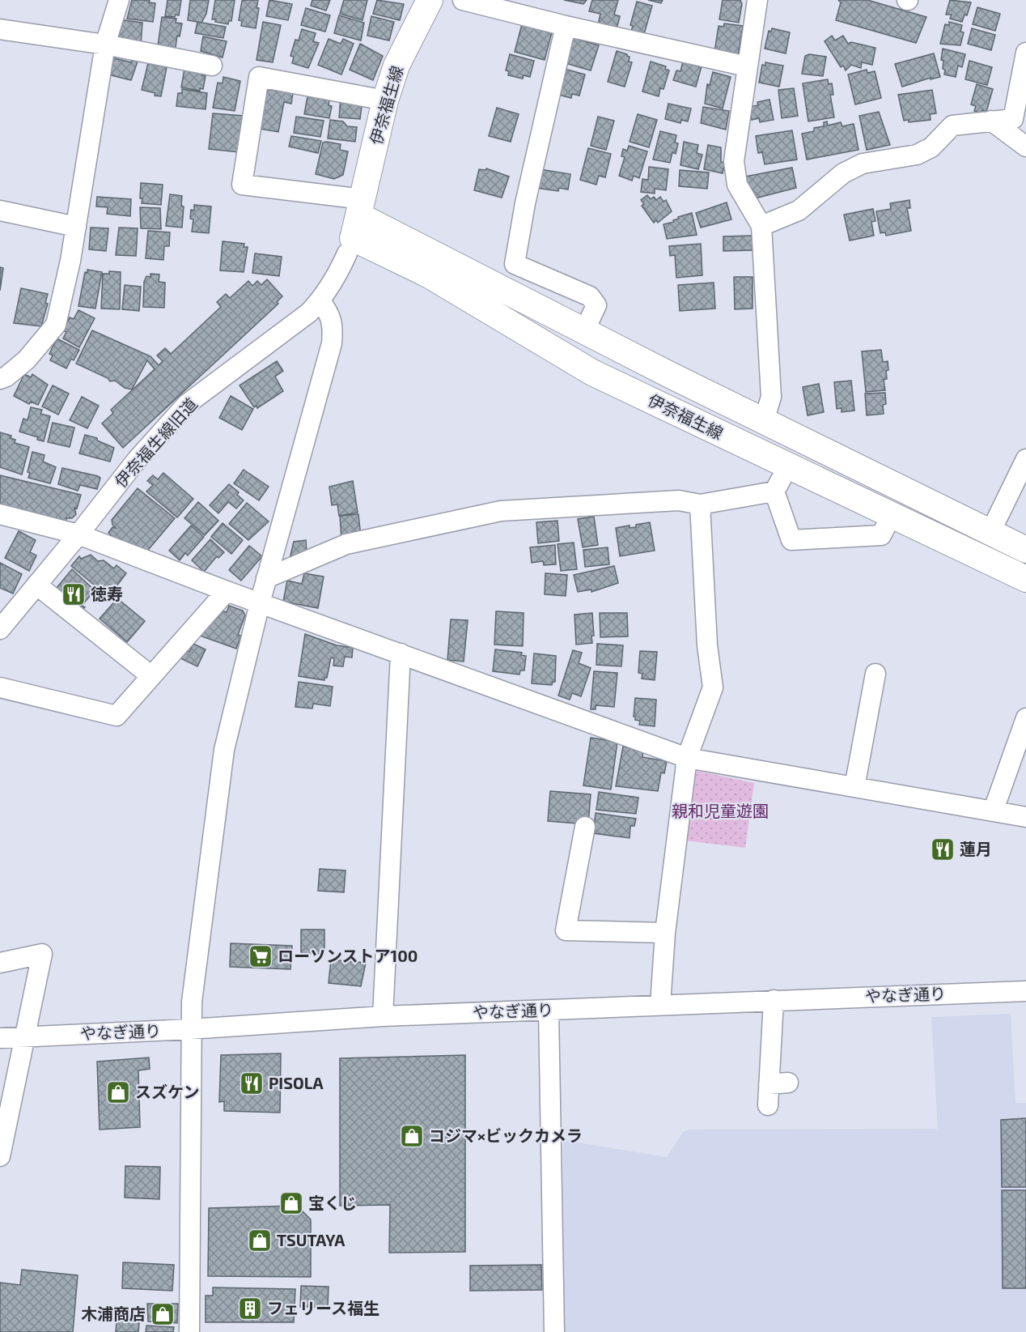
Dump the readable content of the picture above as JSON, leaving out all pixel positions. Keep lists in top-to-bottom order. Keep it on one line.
{"streets":{"main road":["伊奈福生線"],"street":["伊奈福生線旧道","やなぎ通り"]},"crossings":[["伊奈福生線","伊奈福生線旧道"]],"parks":["親和児童遊園"],"places":{"restaurant":["徳寿","蓮月","PISOLA"],"supermarket":["ローソンストア100"],"shop":["スズケン","コジマ×ビックカメラ","宝くじ","TSUTAYA","木浦商店"],"building":["フェリース福生"]}}
